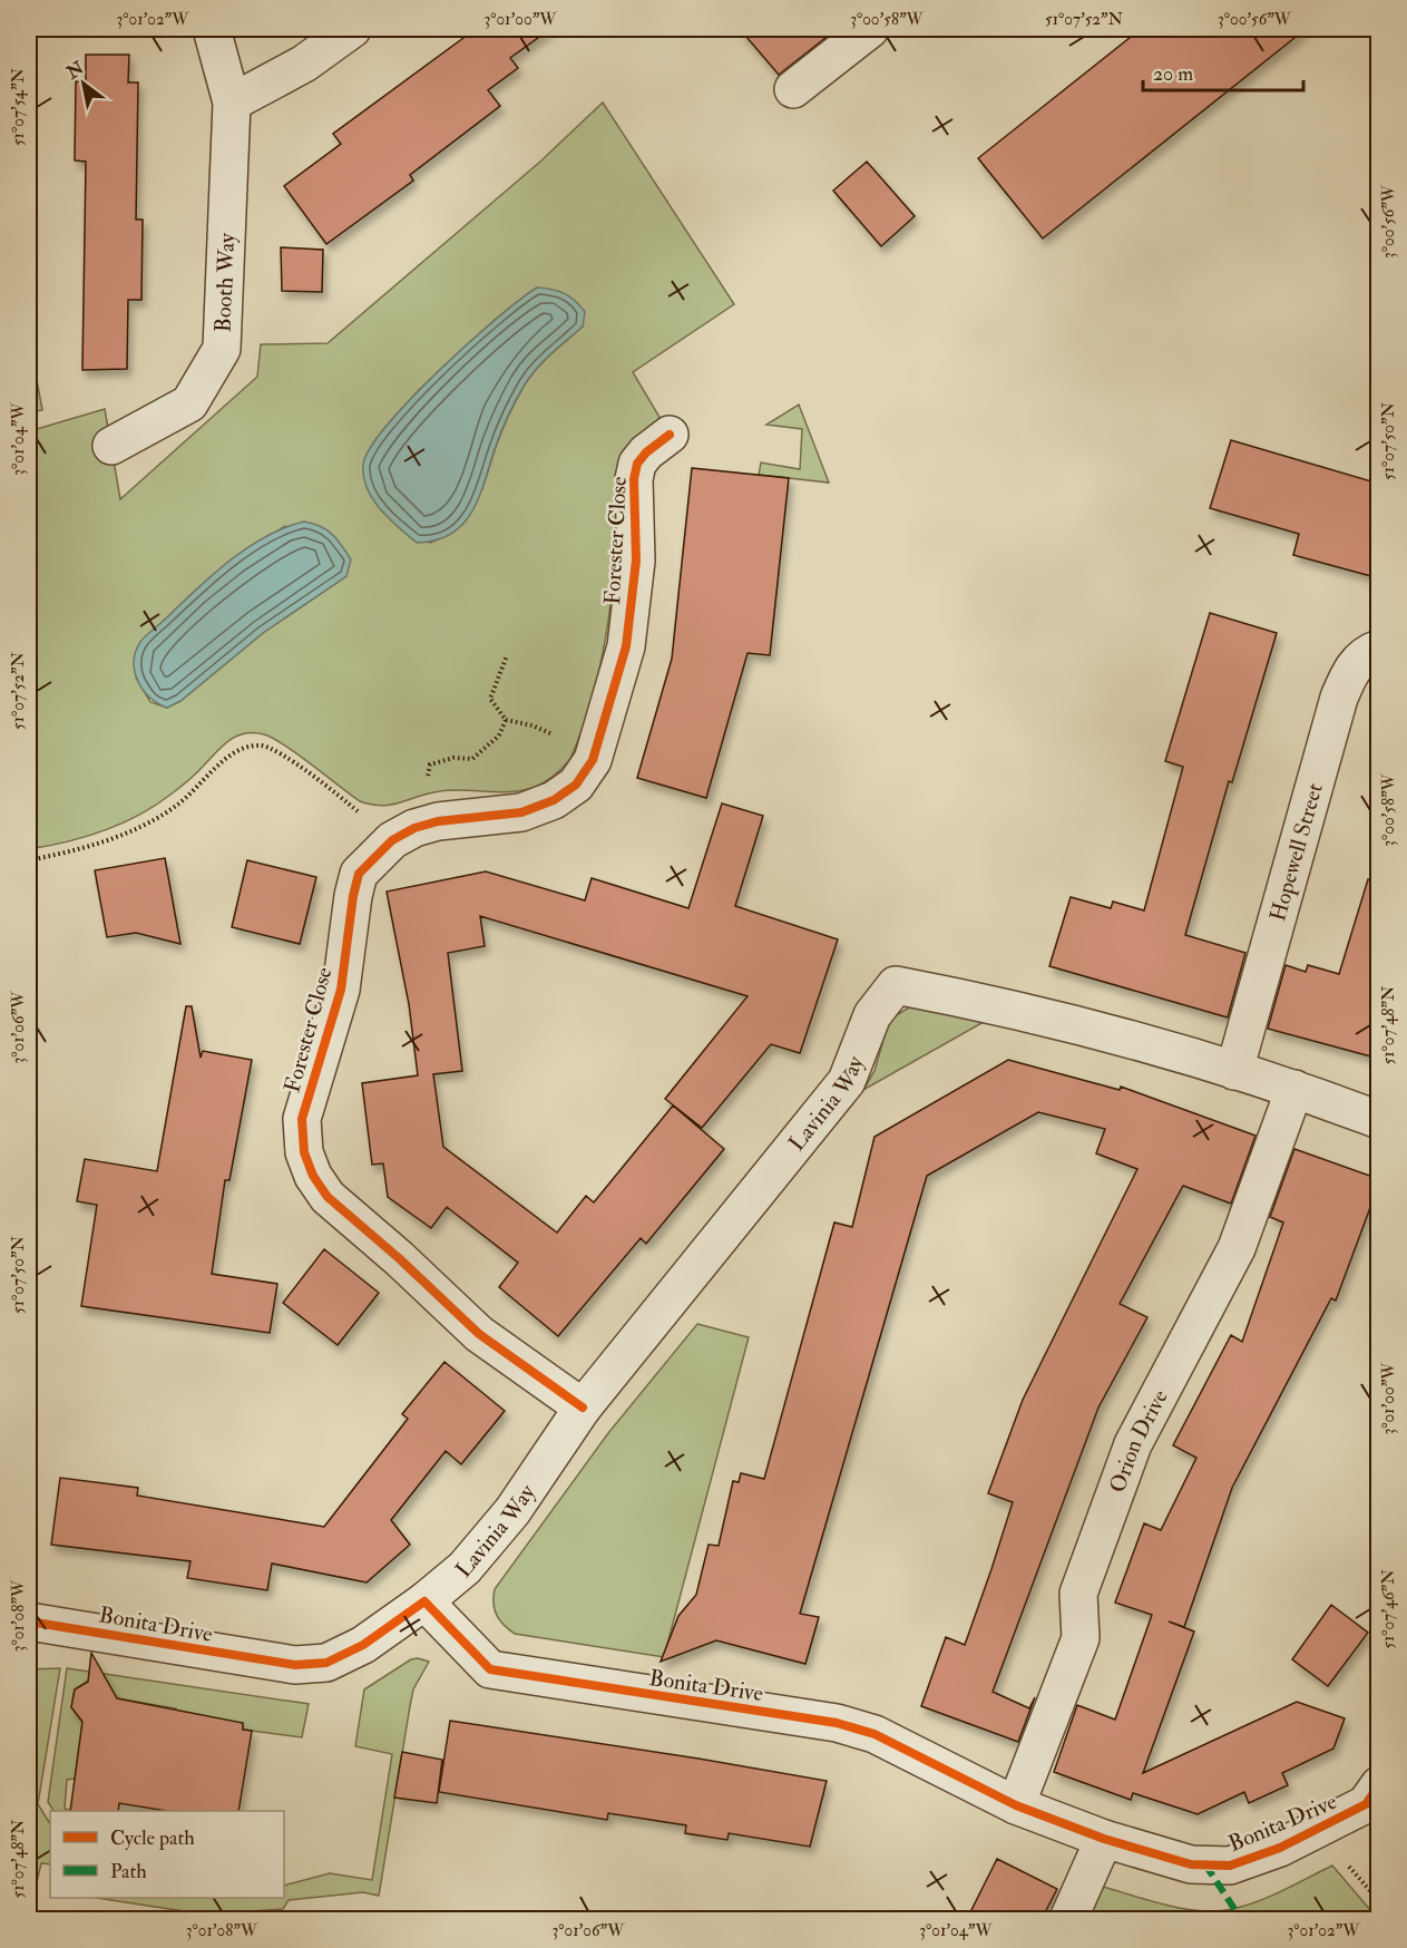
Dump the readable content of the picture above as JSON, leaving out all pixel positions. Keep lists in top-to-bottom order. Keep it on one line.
{"streets":{"street":["Booth Way","Forester Close","Hopewell Street","Lavinia Way","Orion Drive","Bonita Drive"]},"crossings":[["Forester Close","Lavinia Way"],["Hopewell Street","Lavinia Way"],["Lavinia Way","Orion Drive"],["Lavinia Way","Bonita Drive"],["Orion Drive","Bonita Drive"]],"legend":["Cycle path","Path"],"scale_bar":"20 m","north":"top left","coordinates":["3°01'02\"W","3°01'00\"W","3°00'58\"W","51°07'52\"N","3°00'56\"W","51°07'54\"N","3°01'04\"W","51°07'50\"N","51°07'48\"N","3°01'06\"W","51°07'46\"N","3°01'08\"W"]}
